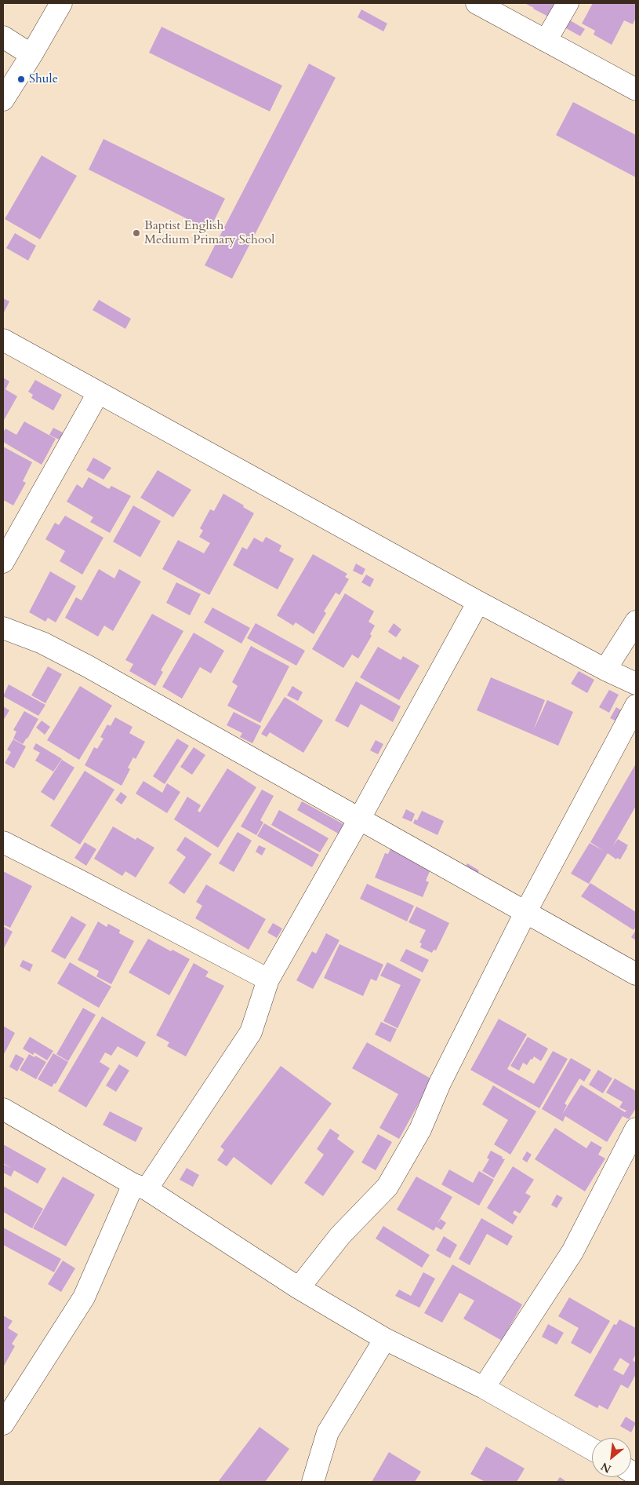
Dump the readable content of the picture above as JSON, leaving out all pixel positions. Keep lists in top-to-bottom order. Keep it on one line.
{"places":["Shule","Baptist English Medium Primary School"],"north":"bottom left"}
